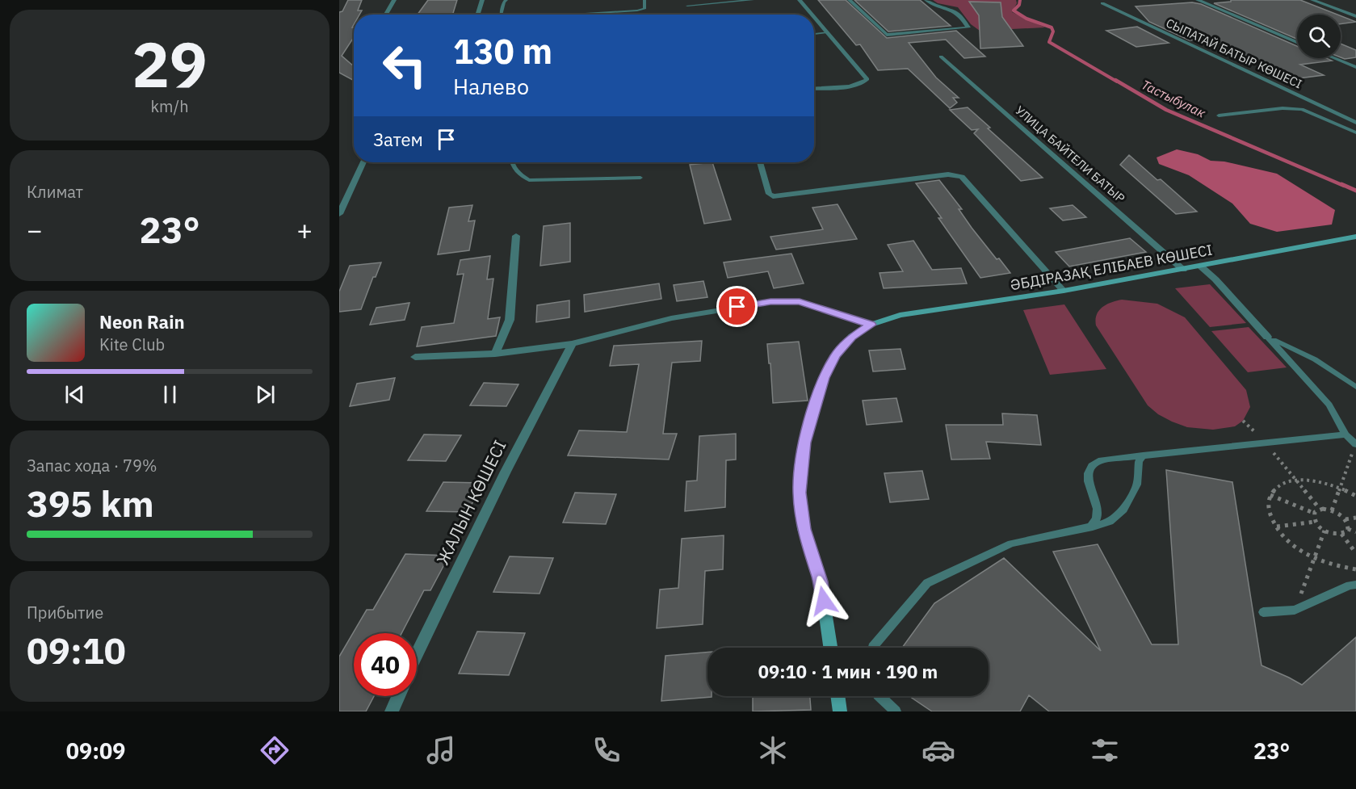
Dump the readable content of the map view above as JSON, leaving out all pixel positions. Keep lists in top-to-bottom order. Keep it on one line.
{"streets":{"street":["СЫПАТАЙ БАТЫР КӨШЕСІ","УЛИЦА БАЙТЕЛИ БАТЫР","ӘБДІРАЗАҚ ЕЛІБАЕВ КӨШЕСІ","ЖАЛЫН КӨШЕСІ"]},"crossings":[["УЛИЦА БАЙТЕЛИ БАТЫР","ӘБДІРАЗАҚ ЕЛІБАЕВ КӨШЕСІ"]],"water":["Тастыбулак"],"page":{"tile":[["29","km/h"],"Климат",["Запас хода · 79%","395 km"],["Прибытие","09:10"]],"turn":["130 m","Налево"],"then":"Затем","heat":["−","23°","+"],"song":["Neon Rain","Kite Club"],"limit":"40","trip":"09:10 · 1 мин · 190 m","tabs":["09:09","23°"]}}
